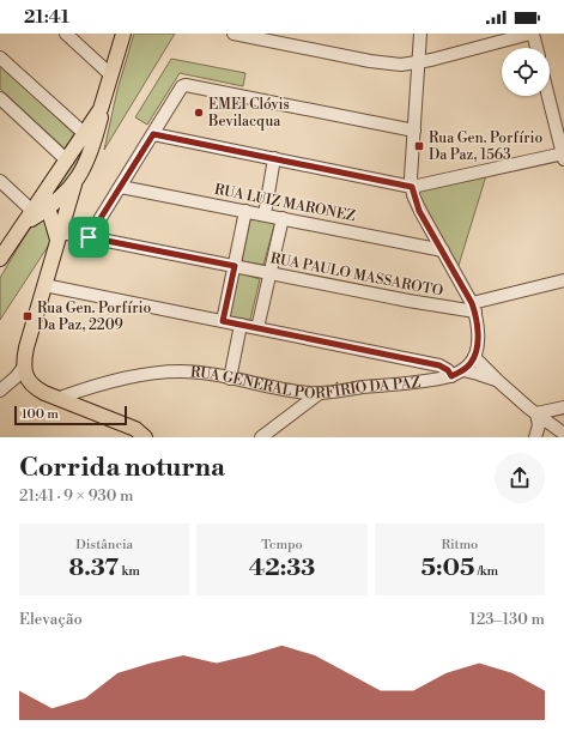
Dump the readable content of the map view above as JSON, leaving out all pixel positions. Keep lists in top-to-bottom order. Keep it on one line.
{"streets":{"street":["RUA LUIZ MARONEZ","RUA PAULO MASSAROTO","RUA GENERAL PORFÍRIO DA PAZ"]},"places":{"other":["EMEI Clóvis Bevilacqua"],"transit":["Rua Gen. Porfírio Da Paz, 1563","Rua Gen. Porfírio Da Paz, 2209"]},"scale_bar":"100 m","page":{"status":"21:41","scale":"100 m","heading":["Corrida noturna","21:41 · 9 × 930 m"],"stats":[["Distância","8.37 km"],["Tempo","42:33"],["Ritmo","5:05 /km"]],"chart":["Elevação","123–130 m"]}}
